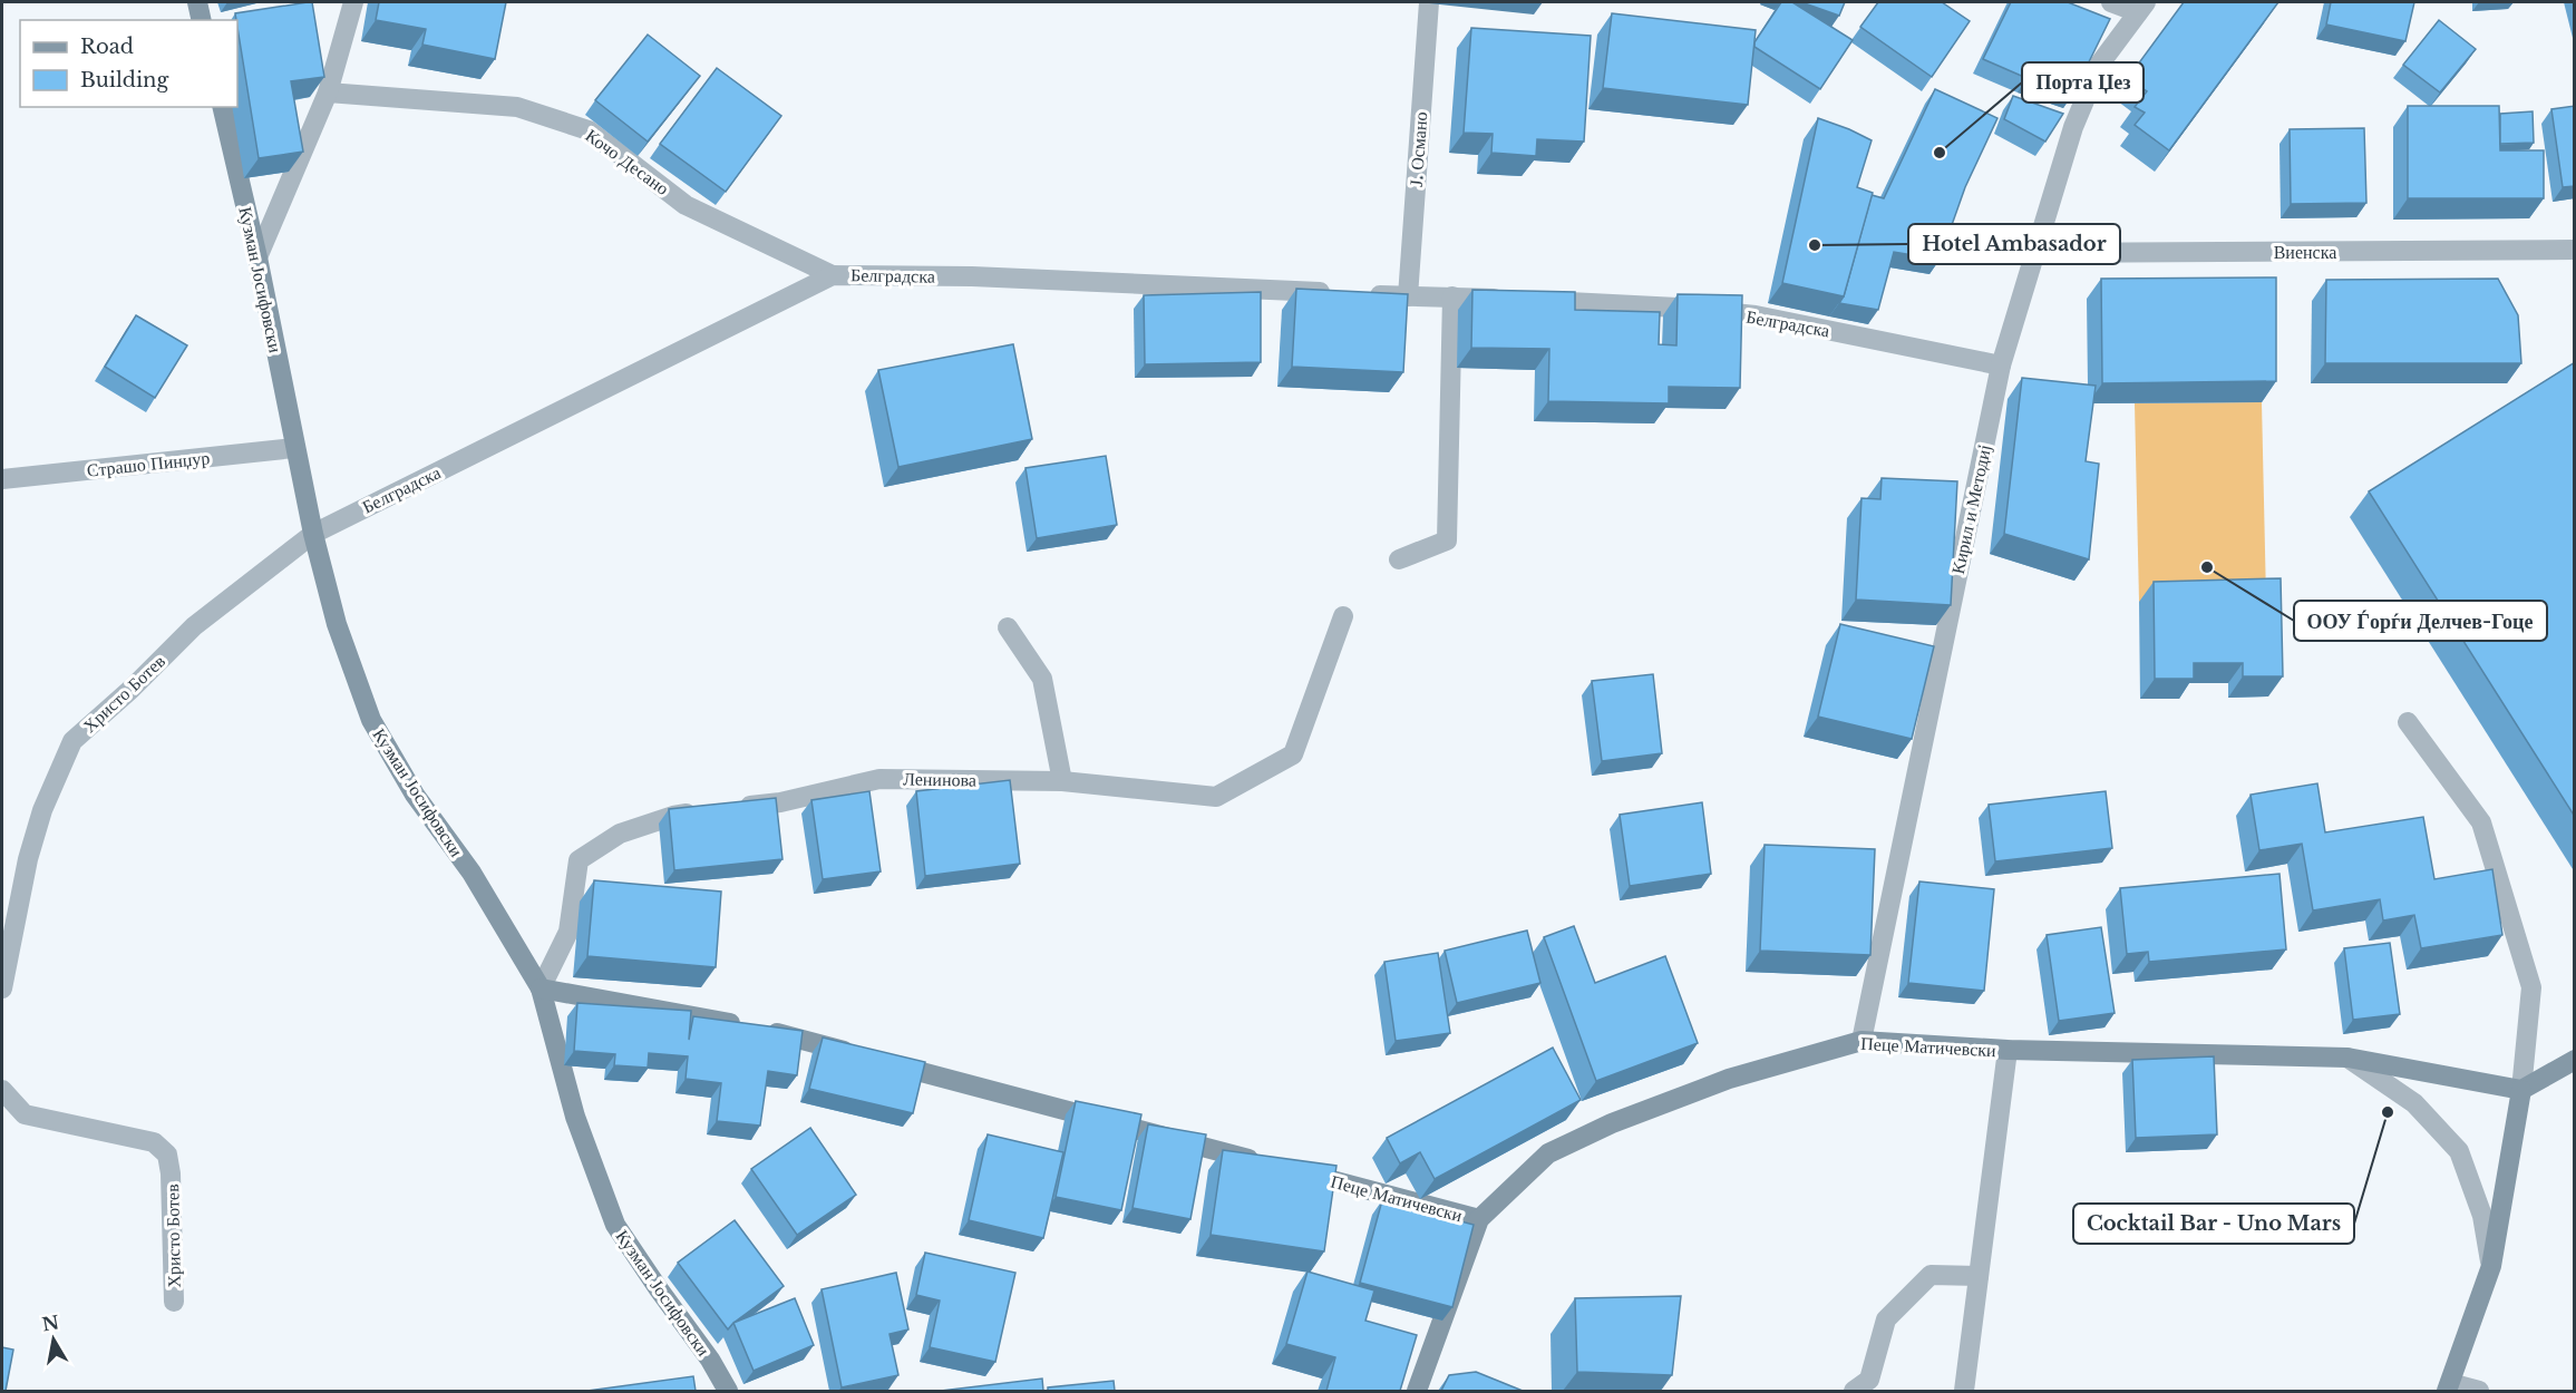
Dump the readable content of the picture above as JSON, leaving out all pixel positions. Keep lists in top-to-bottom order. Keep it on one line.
{"streets":{"street":["Ј. Османо","Кочо Десано","Виенска","Белградска","Кузман Јосифовски","Страшо Пинџур","Кирил и Методиј","Христо Ботев","Ленинова","Пеце Матичевски"]},"crossings":[["Ј. Османо","Белградска"],["Кочо Десано","Белградска"],["Виенска","Кирил и Методиј"],["Белградска","Кузман Јосифовски"],["Белградска","Кирил и Методиј"],["Белградска","Христо Ботев"],["Кузман Јосифовски","Страшо Пинџур"],["Кузман Јосифовски","Христо Ботев"],["Кирил и Методиј","Пеце Матичевски"]],"places":["Порта Џез","Hotel Ambasador","ООУ Ѓорѓи Делчев-Гоце","Cocktail Bar - Uno Mars"],"legend":["Road","Building"],"north":"top"}
